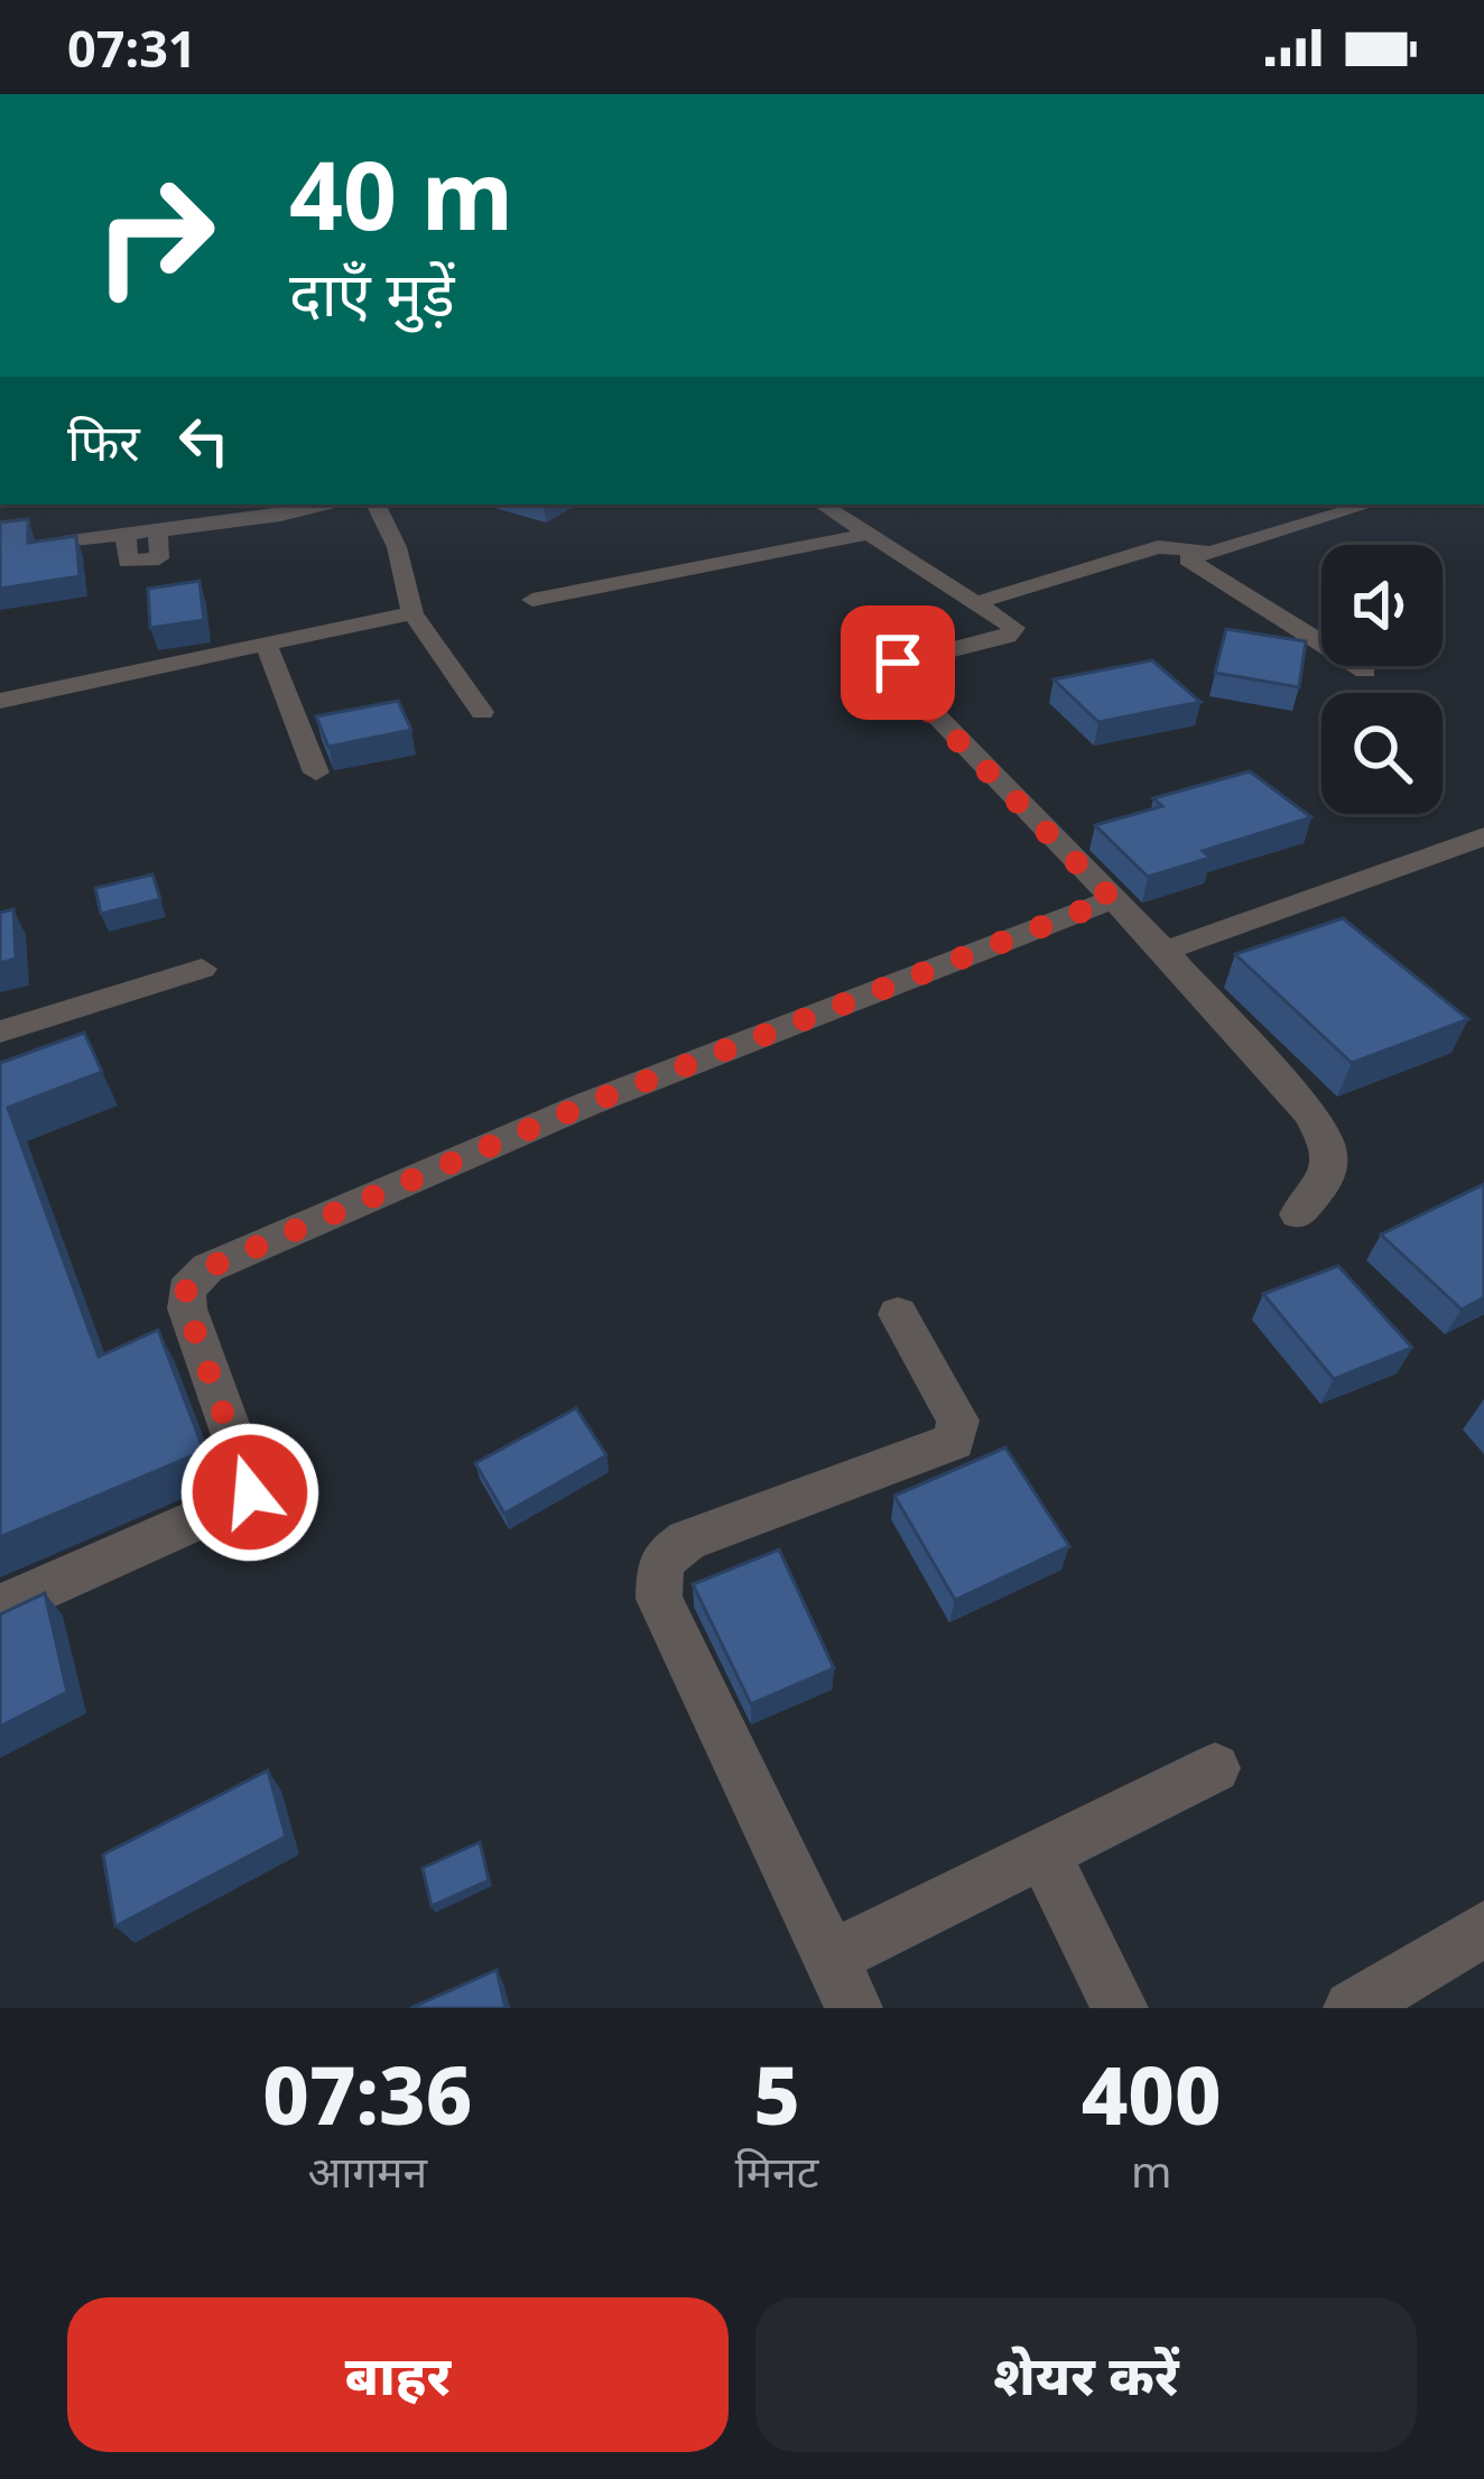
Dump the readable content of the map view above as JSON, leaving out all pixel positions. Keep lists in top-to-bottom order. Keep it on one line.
{"page":{"status":"07:31","turn":["40 m","दाएँ मुड़ें"],"then":"फिर","eta":["07:36","आगमन","5","मिनट","400","m"],"buttons":["बाहर","शेयर करें"]}}
